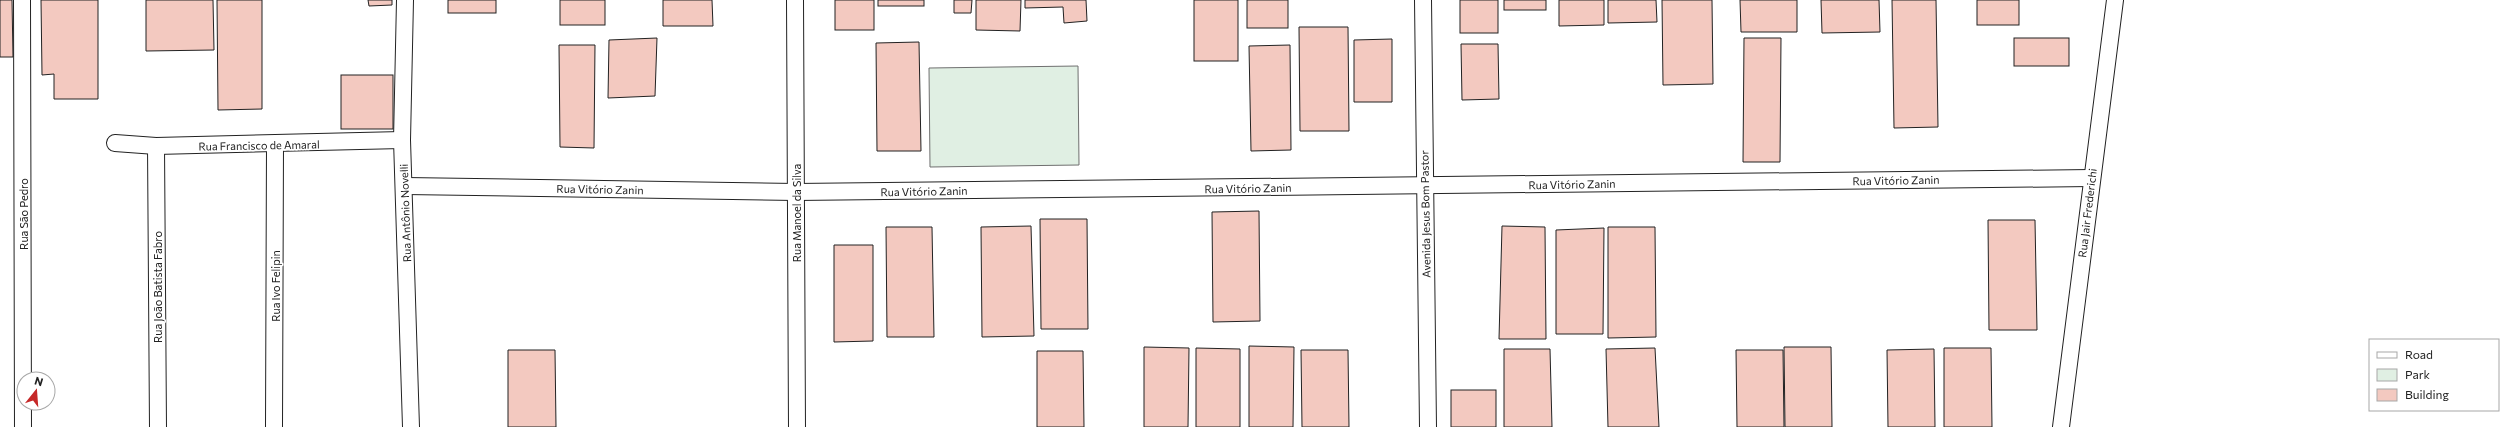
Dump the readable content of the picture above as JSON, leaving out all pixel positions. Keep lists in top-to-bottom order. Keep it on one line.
{"streets":{"street":["Rua Francisco de Amaral","Rua Vitório Zanin","Rua Antônio Novelli","Rua Manoel da Silva","Rua Jair Frederichi","Rua São Pedro","Avenida Jesus Bom Pastor","Rua Ivo Felipin","Rua João Batista Fabro"]},"crossings":[["Rua Francisco de Amaral","Rua Antônio Novelli"],["Rua Francisco de Amaral","Rua Ivo Felipin"],["Rua Francisco de Amaral","Rua João Batista Fabro"],["Rua Vitório Zanin","Rua Antônio Novelli"],["Rua Vitório Zanin","Rua Manoel da Silva"],["Rua Vitório Zanin","Rua Jair Frederichi"],["Rua Vitório Zanin","Avenida Jesus Bom Pastor"]],"legend":["Road","Park","Building"],"north":"top"}
